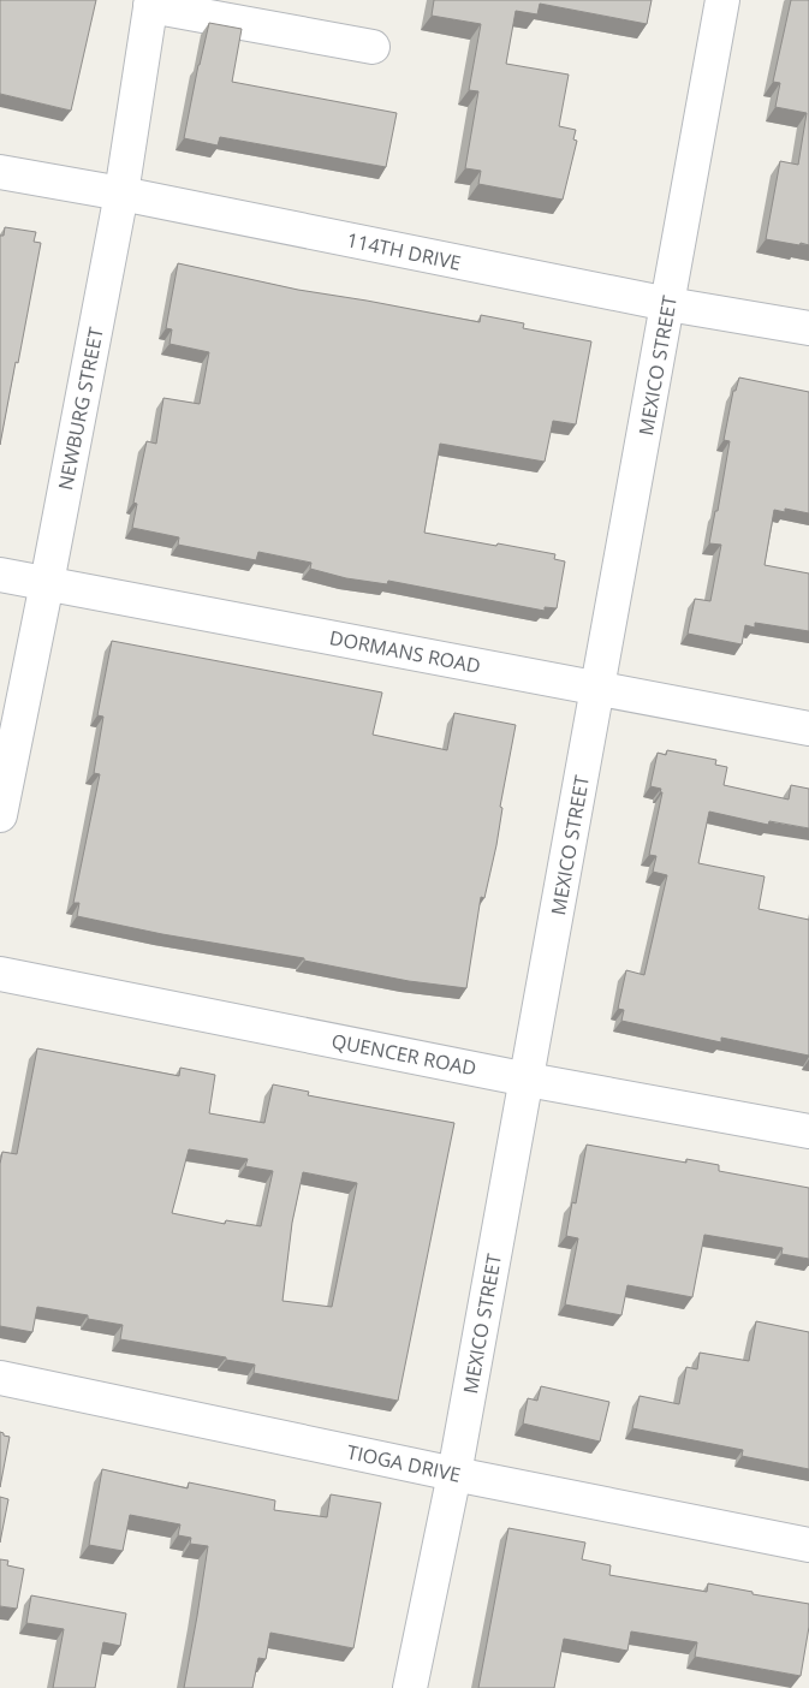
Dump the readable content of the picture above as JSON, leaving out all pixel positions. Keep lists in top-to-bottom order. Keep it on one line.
{"streets":{"street":["114TH DRIVE","MEXICO STREET","NEWBURG STREET","DORMANS ROAD","QUENCER ROAD","TIOGA DRIVE"]},"crossings":[["114TH DRIVE","MEXICO STREET"],["114TH DRIVE","NEWBURG STREET"],["MEXICO STREET","DORMANS ROAD"],["MEXICO STREET","QUENCER ROAD"],["MEXICO STREET","TIOGA DRIVE"],["NEWBURG STREET","DORMANS ROAD"]]}
